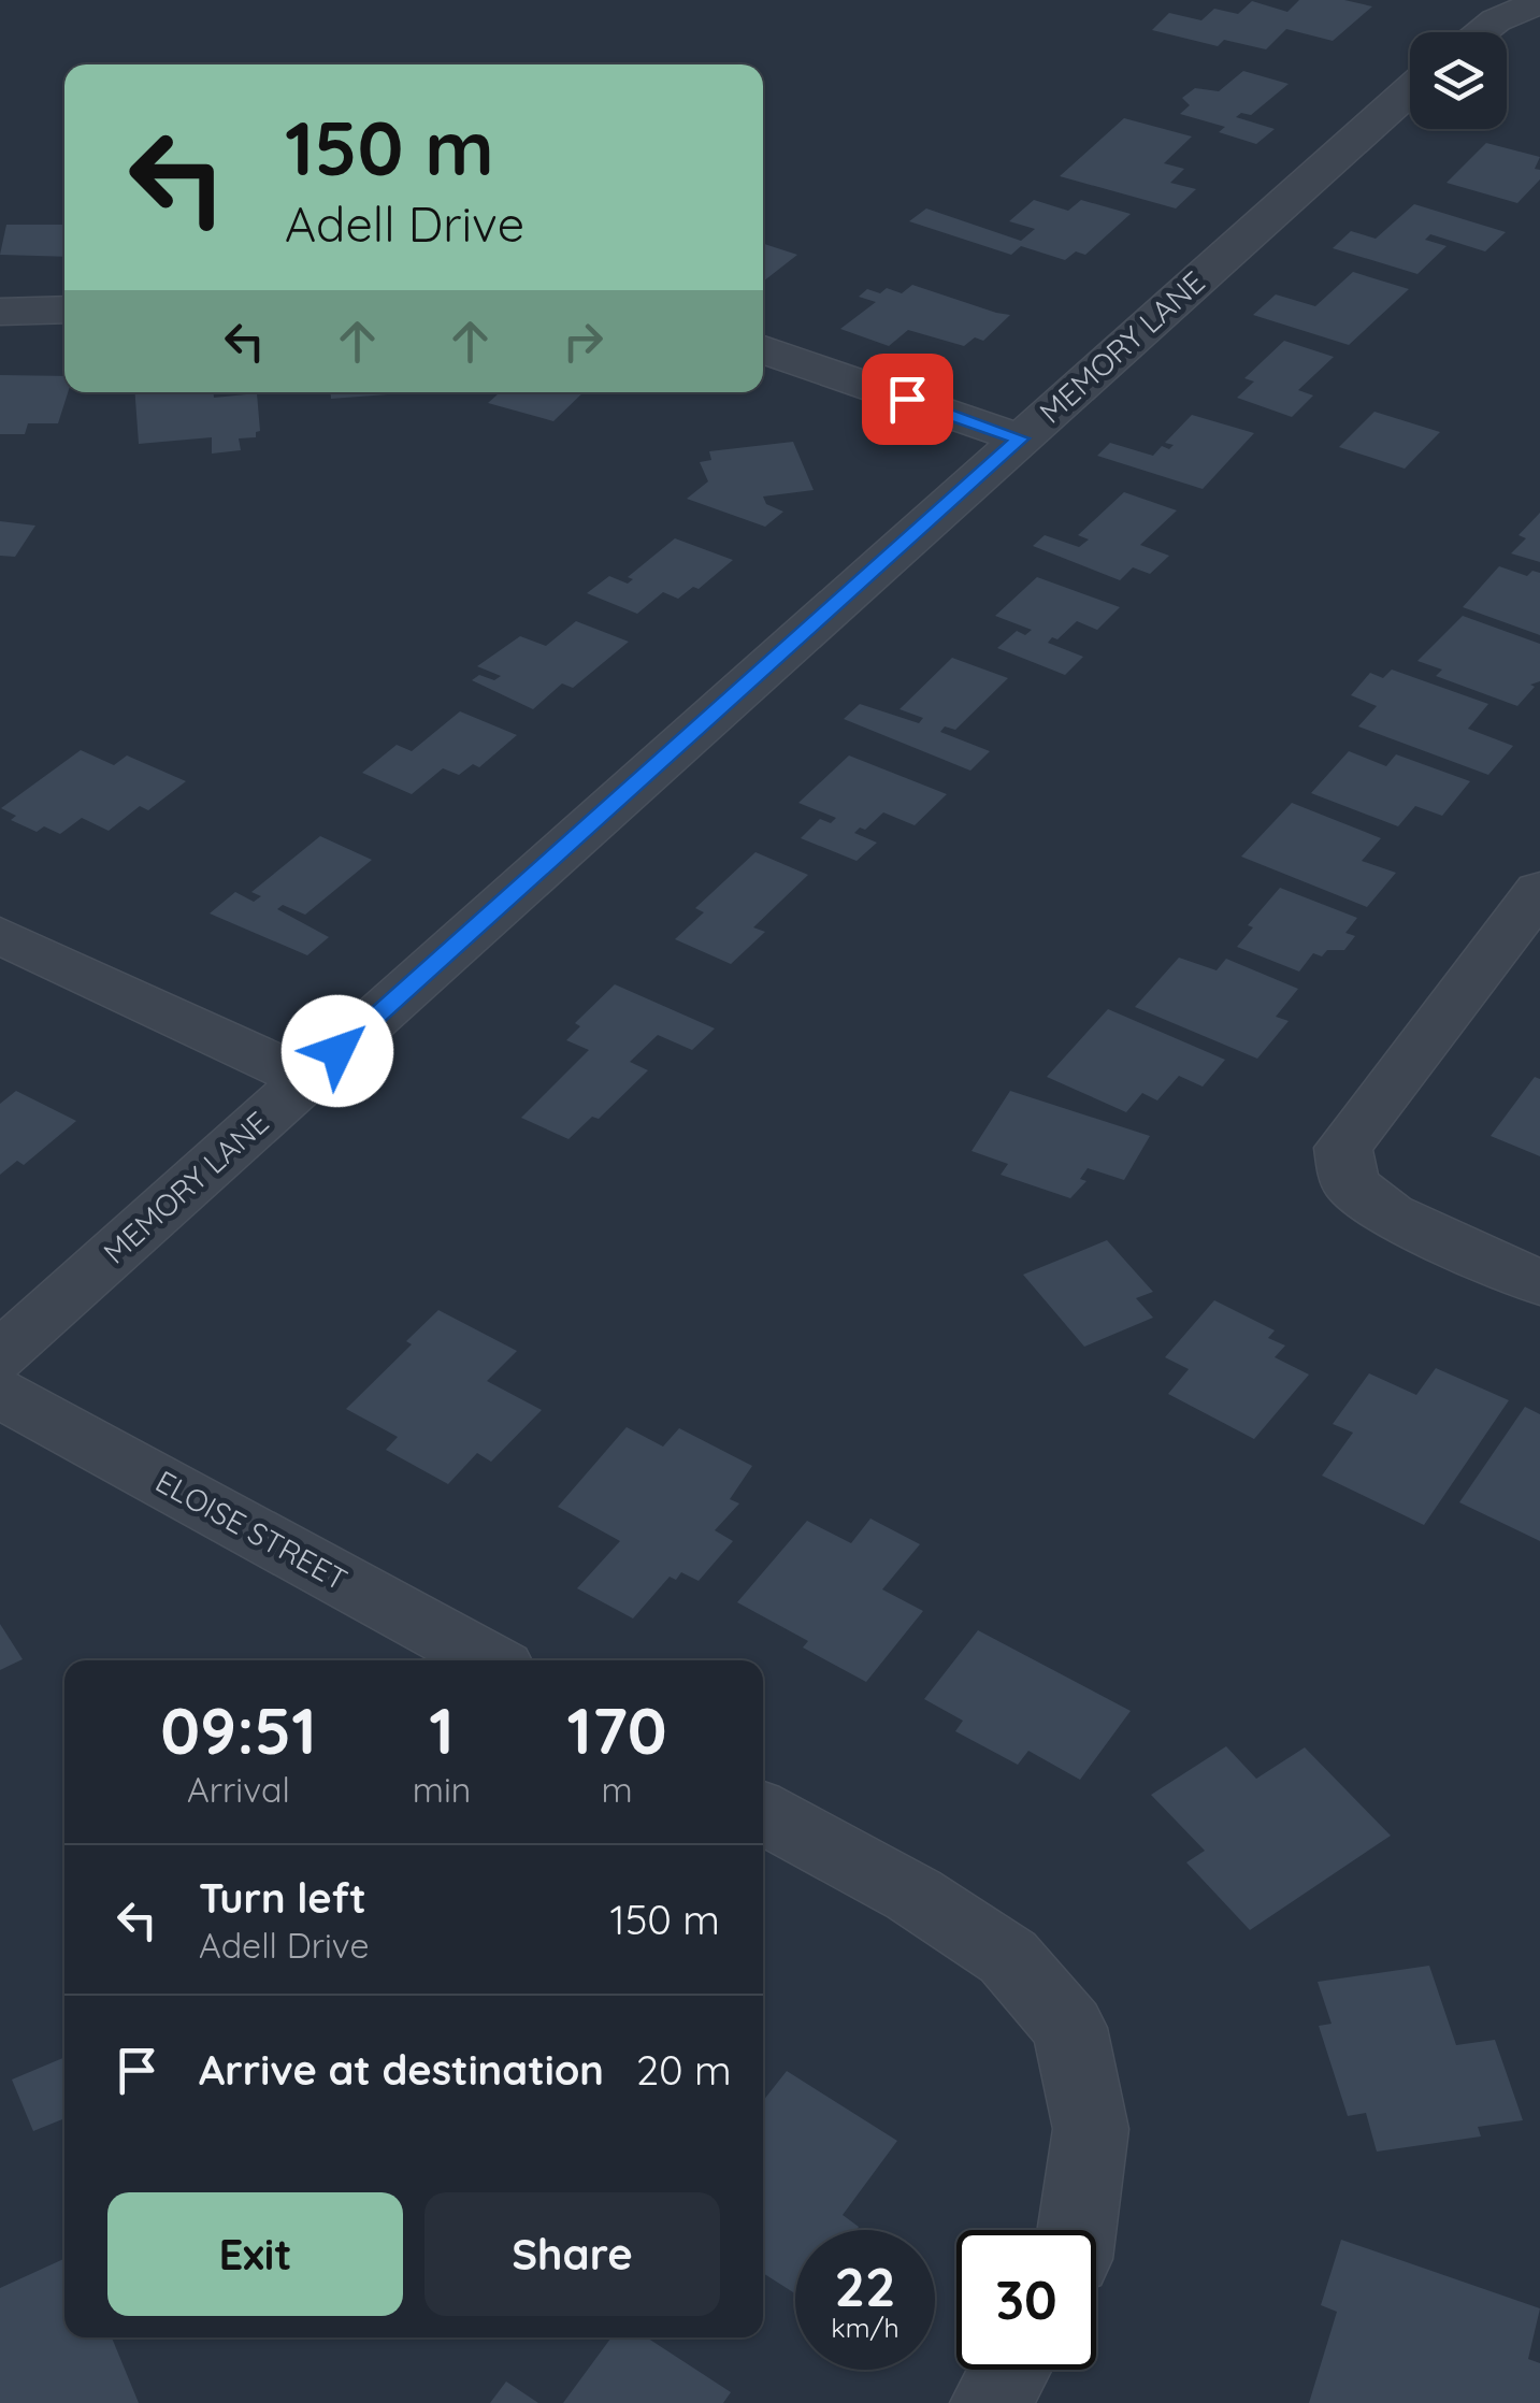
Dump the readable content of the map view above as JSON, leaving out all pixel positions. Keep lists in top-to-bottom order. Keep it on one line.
{"streets":{"street":["MEMORY LANE","ELOISE STREET"]},"page":{"turn":["150 m","Adell Drive"],"eta":["09:51","Arrival","1","min","170","m"],"list":[{"name":"Turn left","note":"Adell Drive","value":"150 m"},{"name":"Arrive at destination","value":"20 m"}],"buttons":["Exit","Share"],"speed":"22 km/h","limit":"30"}}
